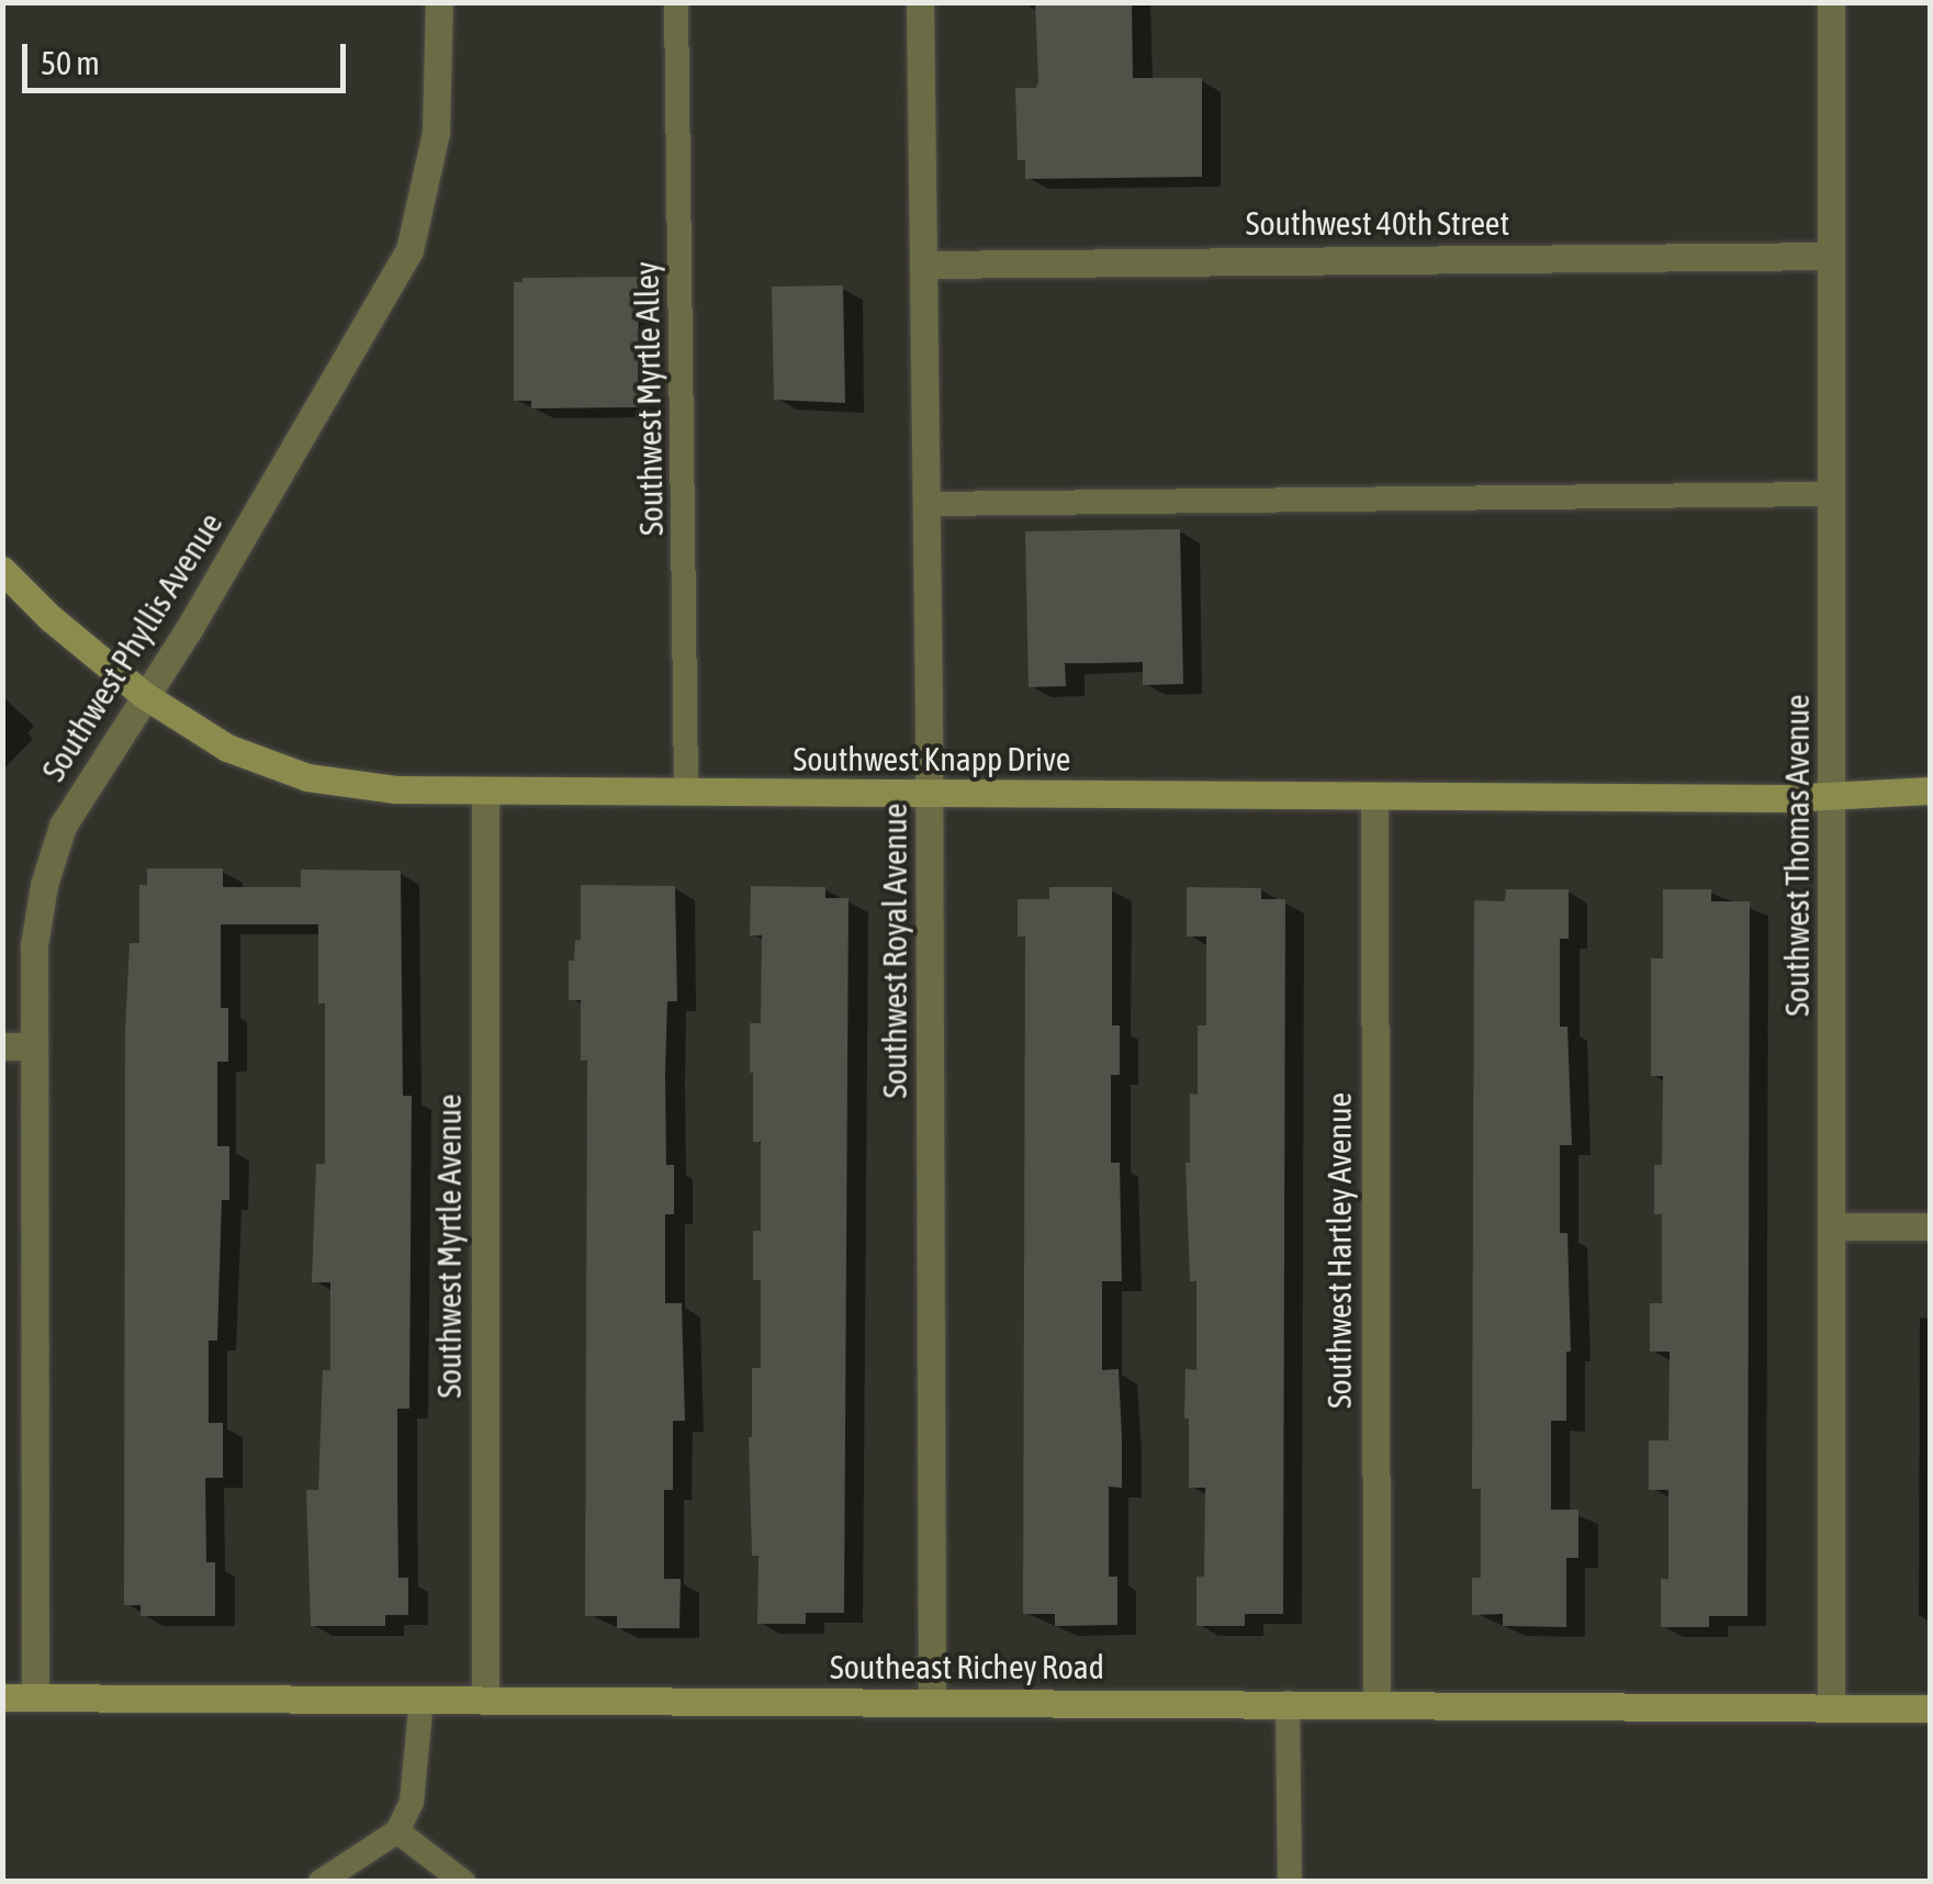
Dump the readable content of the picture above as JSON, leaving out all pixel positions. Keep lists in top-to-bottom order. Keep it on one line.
{"streets":{"street":["Southwest 40th Street","Southwest Phyllis Avenue","Southwest Knapp Drive","Southwest Thomas Avenue","Southwest Royal Avenue","Southwest Myrtle Avenue","Southwest Hartley Avenue","Southeast Richey Road"],"lane":["Southwest Myrtle Alley"]},"crossings":[["Southwest 40th Street","Southwest Thomas Avenue"],["Southwest 40th Street","Southwest Royal Avenue"],["Southwest Myrtle Alley","Southwest Knapp Drive"],["Southwest Phyllis Avenue","Southwest Knapp Drive"],["Southwest Phyllis Avenue","Southeast Richey Road"],["Southwest Knapp Drive","Southwest Thomas Avenue"],["Southwest Knapp Drive","Southwest Royal Avenue"],["Southwest Knapp Drive","Southwest Myrtle Avenue"],["Southwest Knapp Drive","Southwest Hartley Avenue"],["Southwest Thomas Avenue","Southeast Richey Road"],["Southwest Royal Avenue","Southeast Richey Road"],["Southwest Myrtle Avenue","Southeast Richey Road"],["Southwest Hartley Avenue","Southeast Richey Road"]],"scale_bar":"50 m"}
